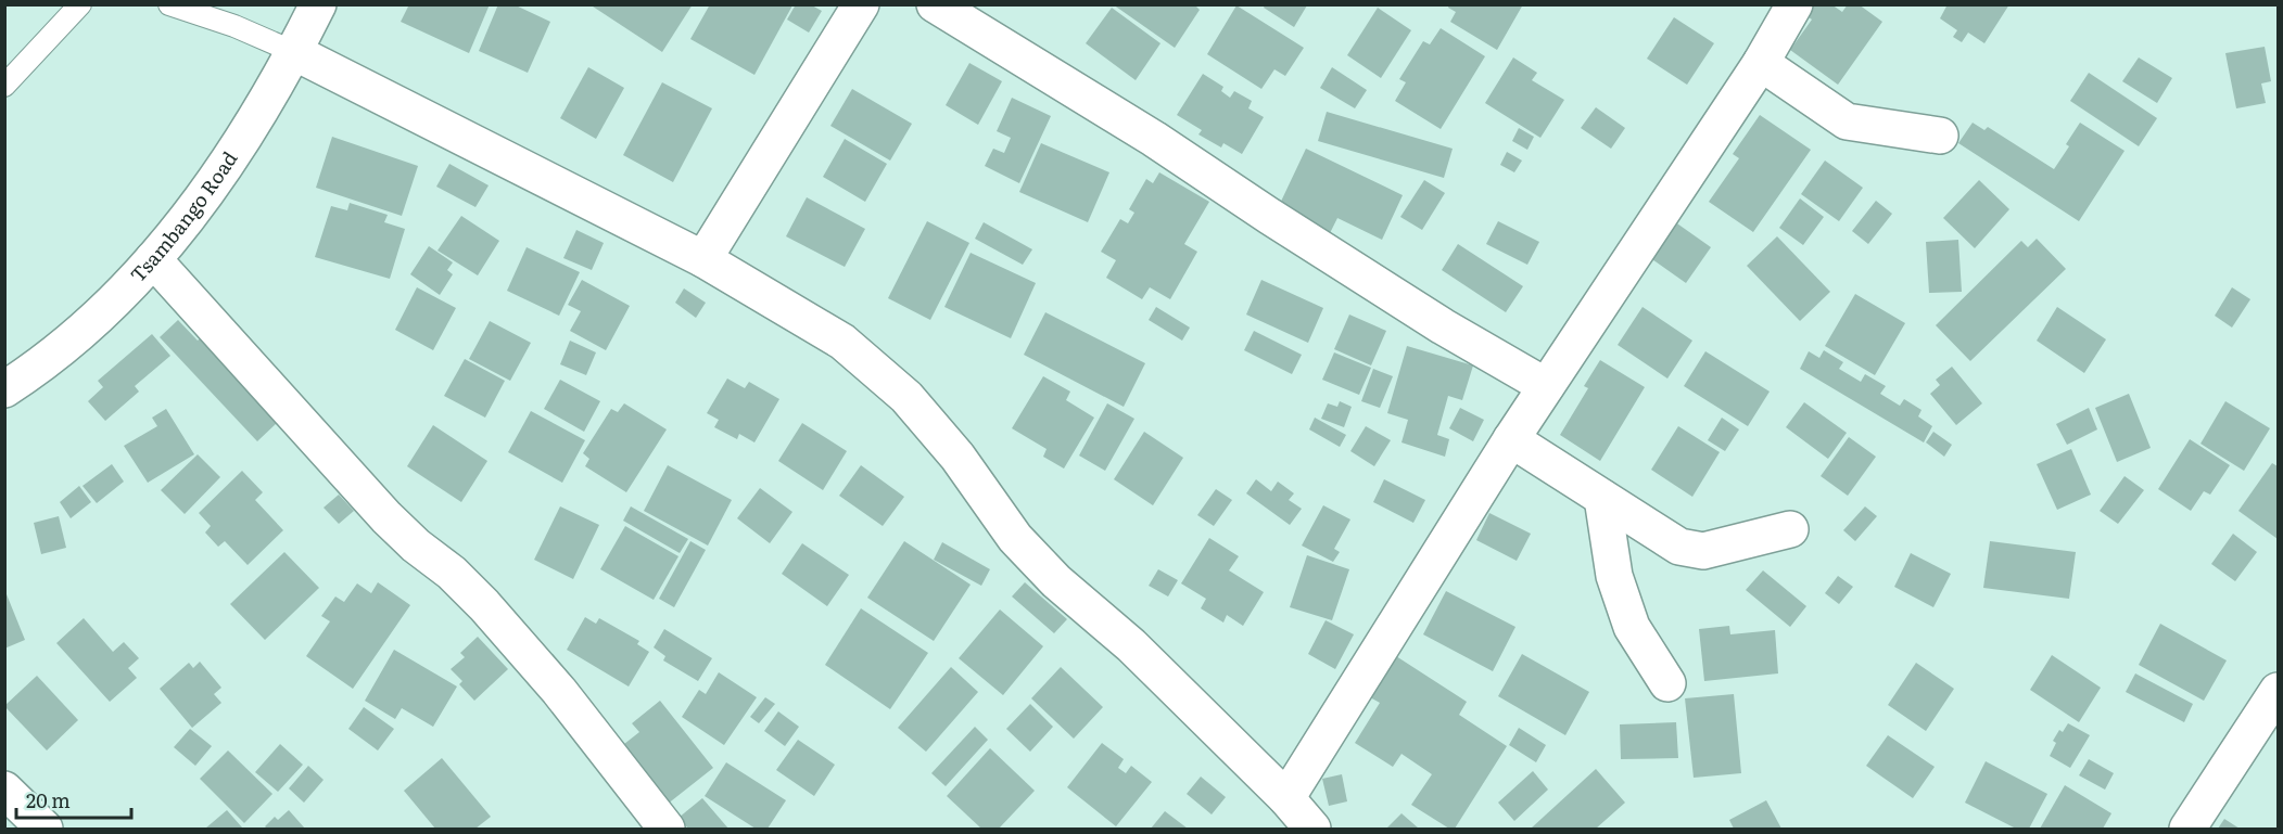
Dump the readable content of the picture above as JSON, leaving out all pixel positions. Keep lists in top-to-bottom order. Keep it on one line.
{"streets":{"street":["Tsambango Road"]},"scale_bar":"20 m"}
